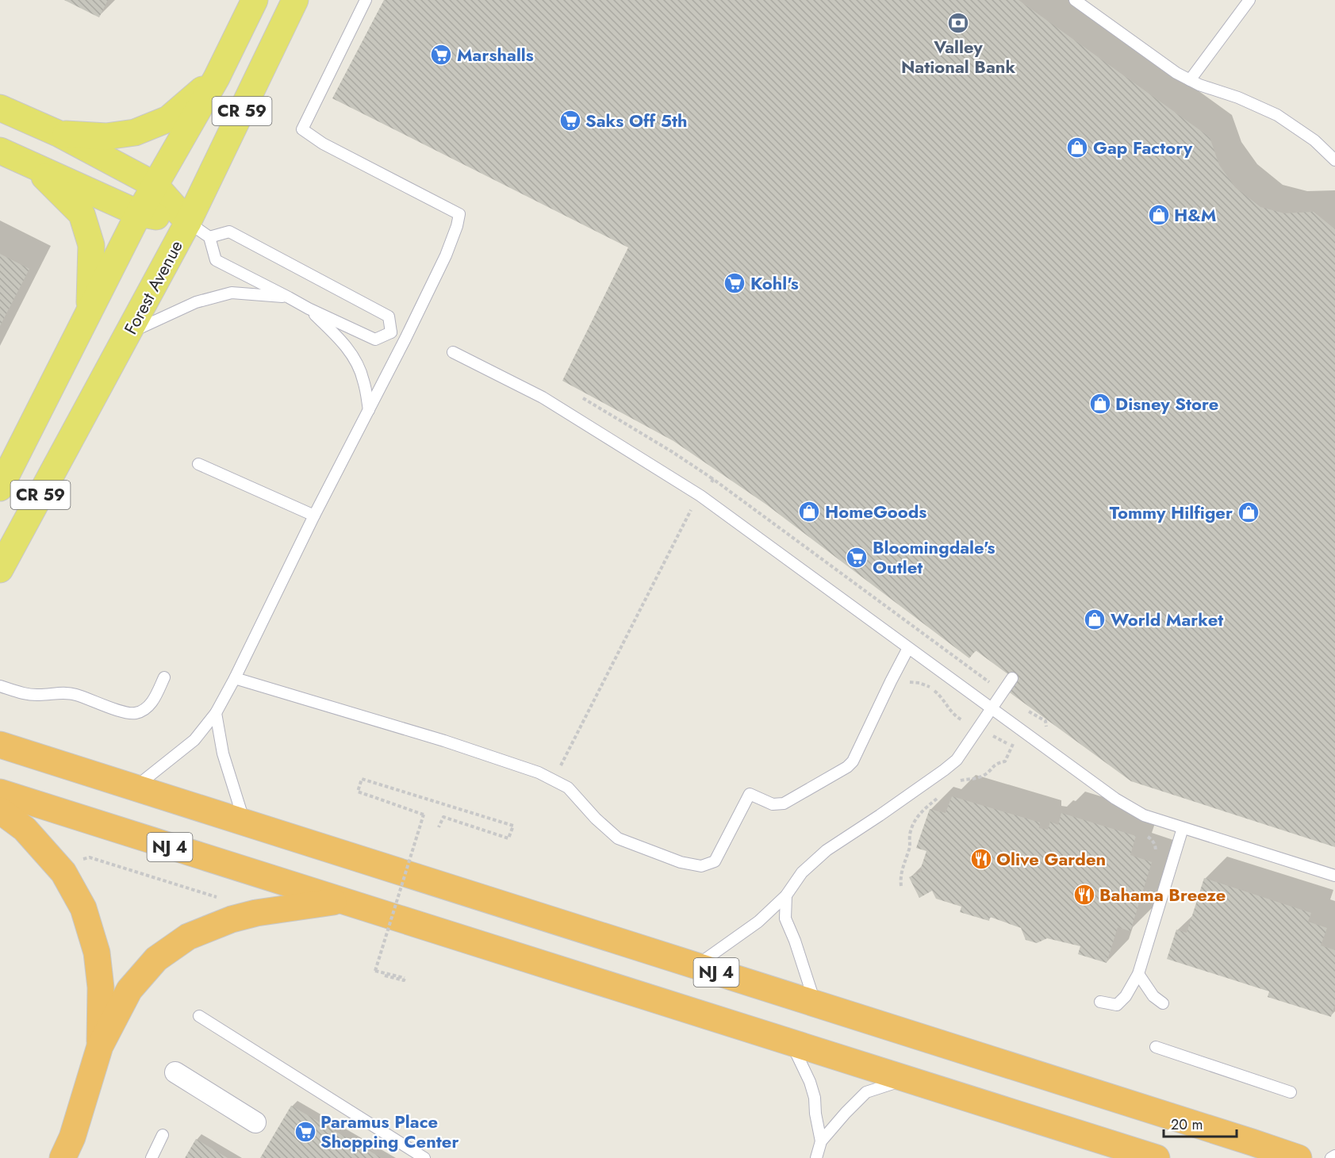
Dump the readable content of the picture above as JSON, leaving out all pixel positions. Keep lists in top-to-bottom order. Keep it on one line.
{"streets":{"highway":["NJ 4"],"main road":["CR 59","Forest Avenue"]},"places":{"bank":["Valley National Bank"],"supermarket":["Marshalls","Saks Off 5th","Kohl's","Bloomingdale's Outlet","Paramus Place Shopping Center"],"shop":["Gap Factory","H&M","Disney Store","HomeGoods","Tommy Hilfiger","World Market"],"restaurant":["Olive Garden","Bahama Breeze"]},"scale_bar":"20 m"}
